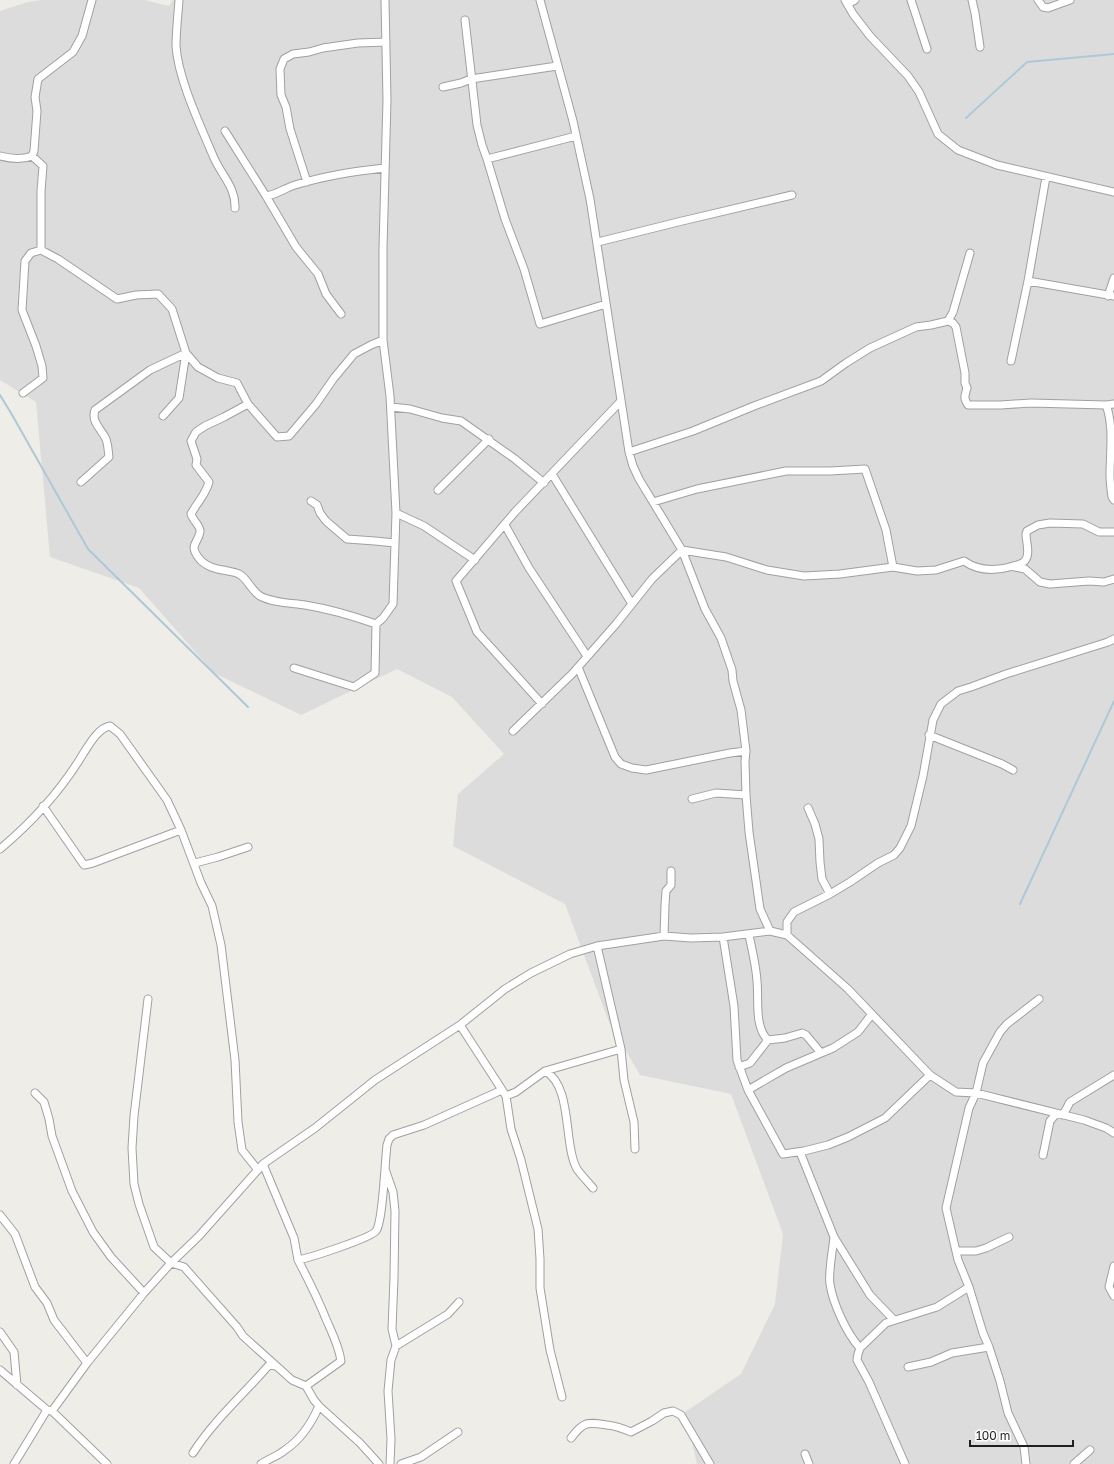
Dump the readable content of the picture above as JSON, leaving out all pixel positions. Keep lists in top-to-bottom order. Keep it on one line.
{"scale_bar":"100 m"}
